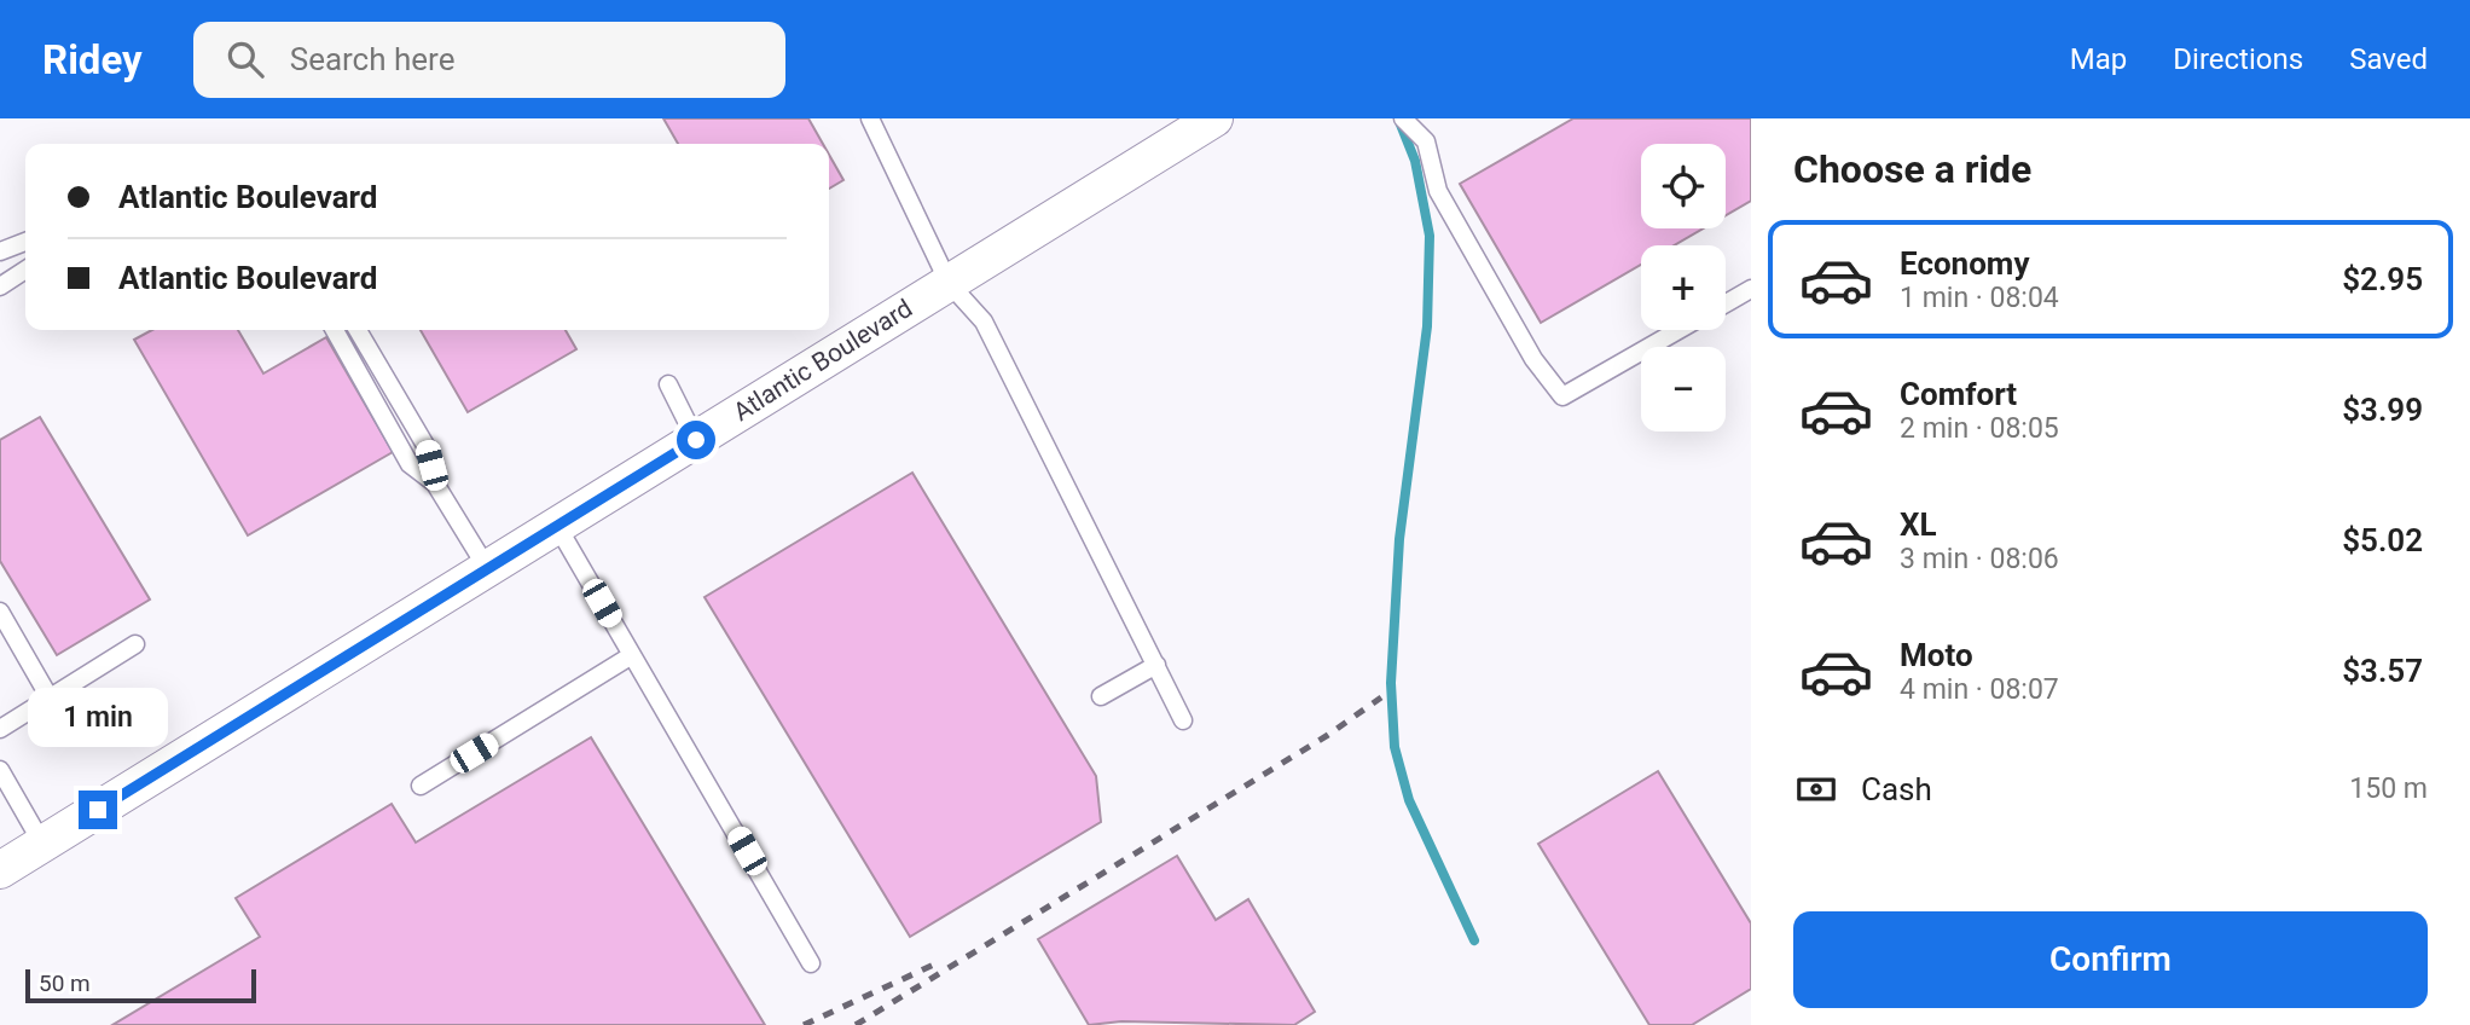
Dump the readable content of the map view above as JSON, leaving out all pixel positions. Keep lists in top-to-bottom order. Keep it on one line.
{"streets":{"street":["Atlantic Boulevard"]},"scale_bar":"50 m","page":{"header":"Ridey","search":"Search here","nav":["Map","Directions","Saved"],"heading":"Choose a ride","map_buttons":["+","−"],"banner":["Atlantic Boulevard","Atlantic Boulevard"],"list":[{"name":"Economy","note":"1 min · 08:04","value":"$2.95"},{"name":"Comfort","note":"2 min · 08:05","value":"$3.99"},{"name":"XL","note":"3 min · 08:06","value":"$5.02"},{"name":"Moto","note":"4 min · 08:07","value":"$3.57"}],"bubble":"1 min","pay":["Cash","150 m"],"buttons":"Confirm","scale":"50 m"}}
